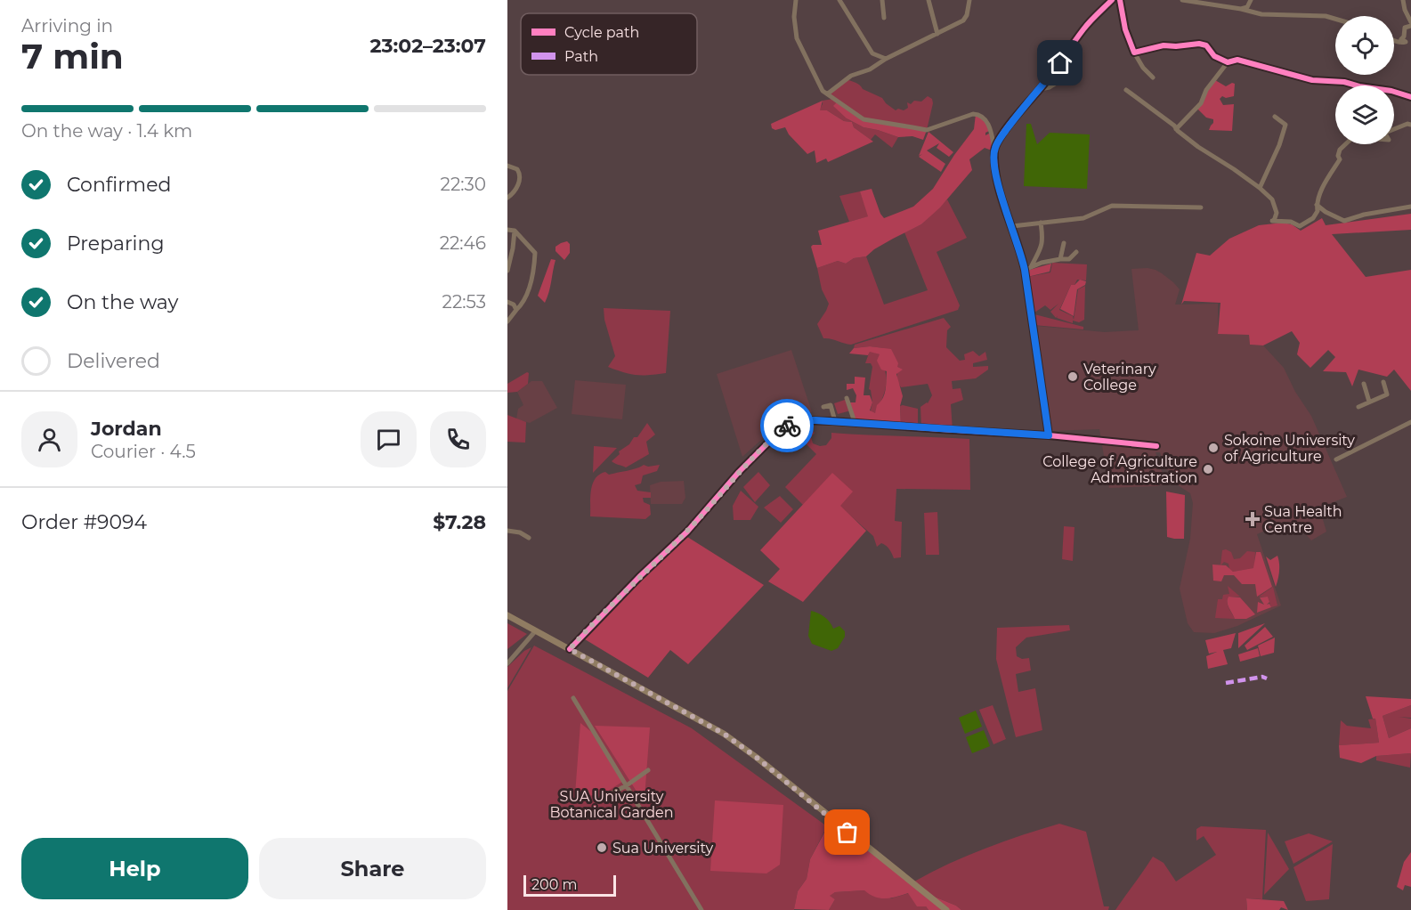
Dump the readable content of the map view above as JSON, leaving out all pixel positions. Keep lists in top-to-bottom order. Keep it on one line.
{"parks":["SUA University Botanical Garden"],"places":{"other":["Veterinary College","Sokoine University of Agriculture","College of Agriculture Administration","Sua University"],"health":["Sua Health Centre"]},"legend":["Cycle path","Path"],"scale_bar":"200 m","page":{"heading":["7 min","Arriving in","23:02–23:07"],"panel":["Jordan","Courier · 4.5","Order #9094","$7.28"],"bar":"On the way · 1.4 km","list":[["Confirmed","22:30"],["Preparing","22:46"],["On the way","22:53"],"Delivered"],"buttons":["Help","Share"],"scale":"200 m"}}
